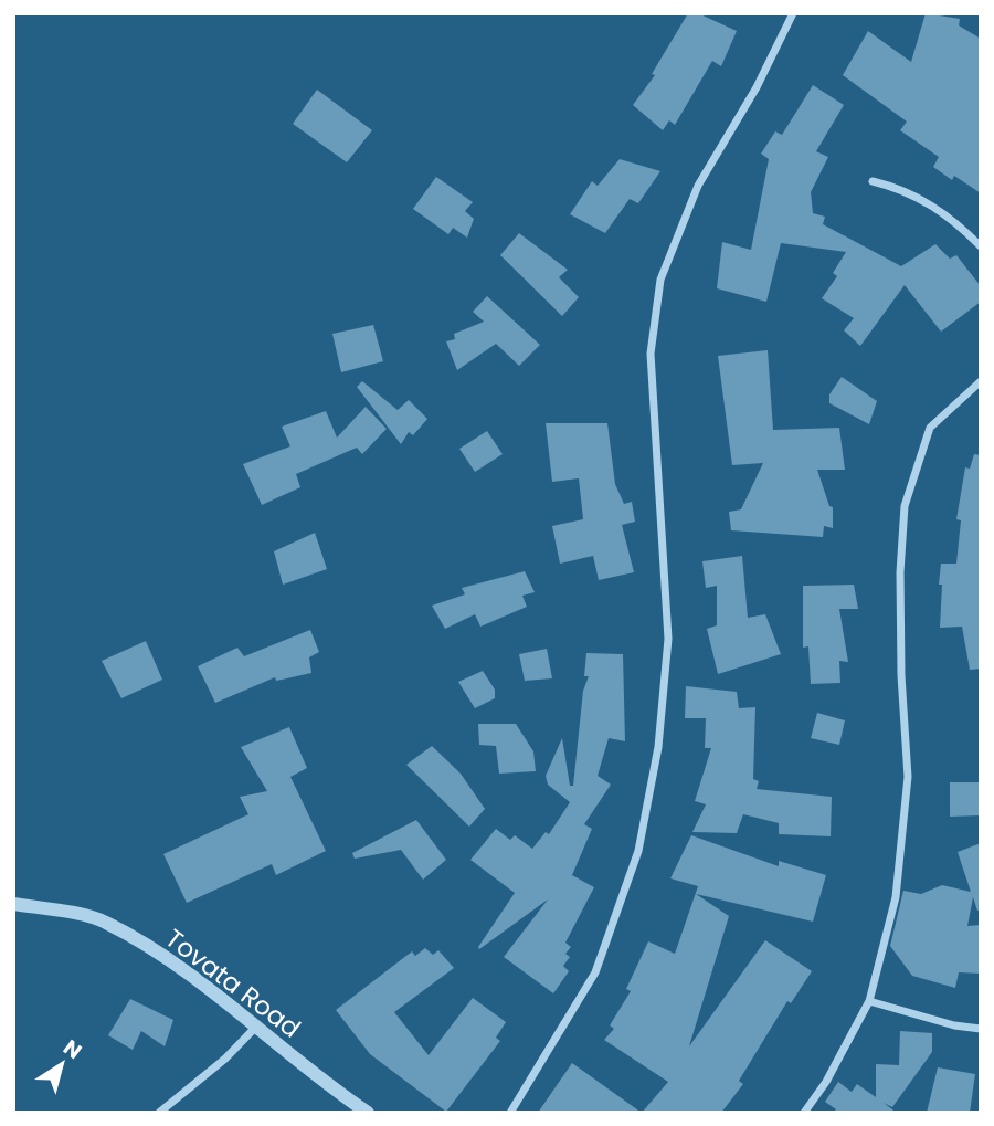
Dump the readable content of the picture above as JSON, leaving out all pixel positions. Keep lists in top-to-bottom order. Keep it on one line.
{"streets":{"street":["Tovata Road"]},"north":"top right"}
